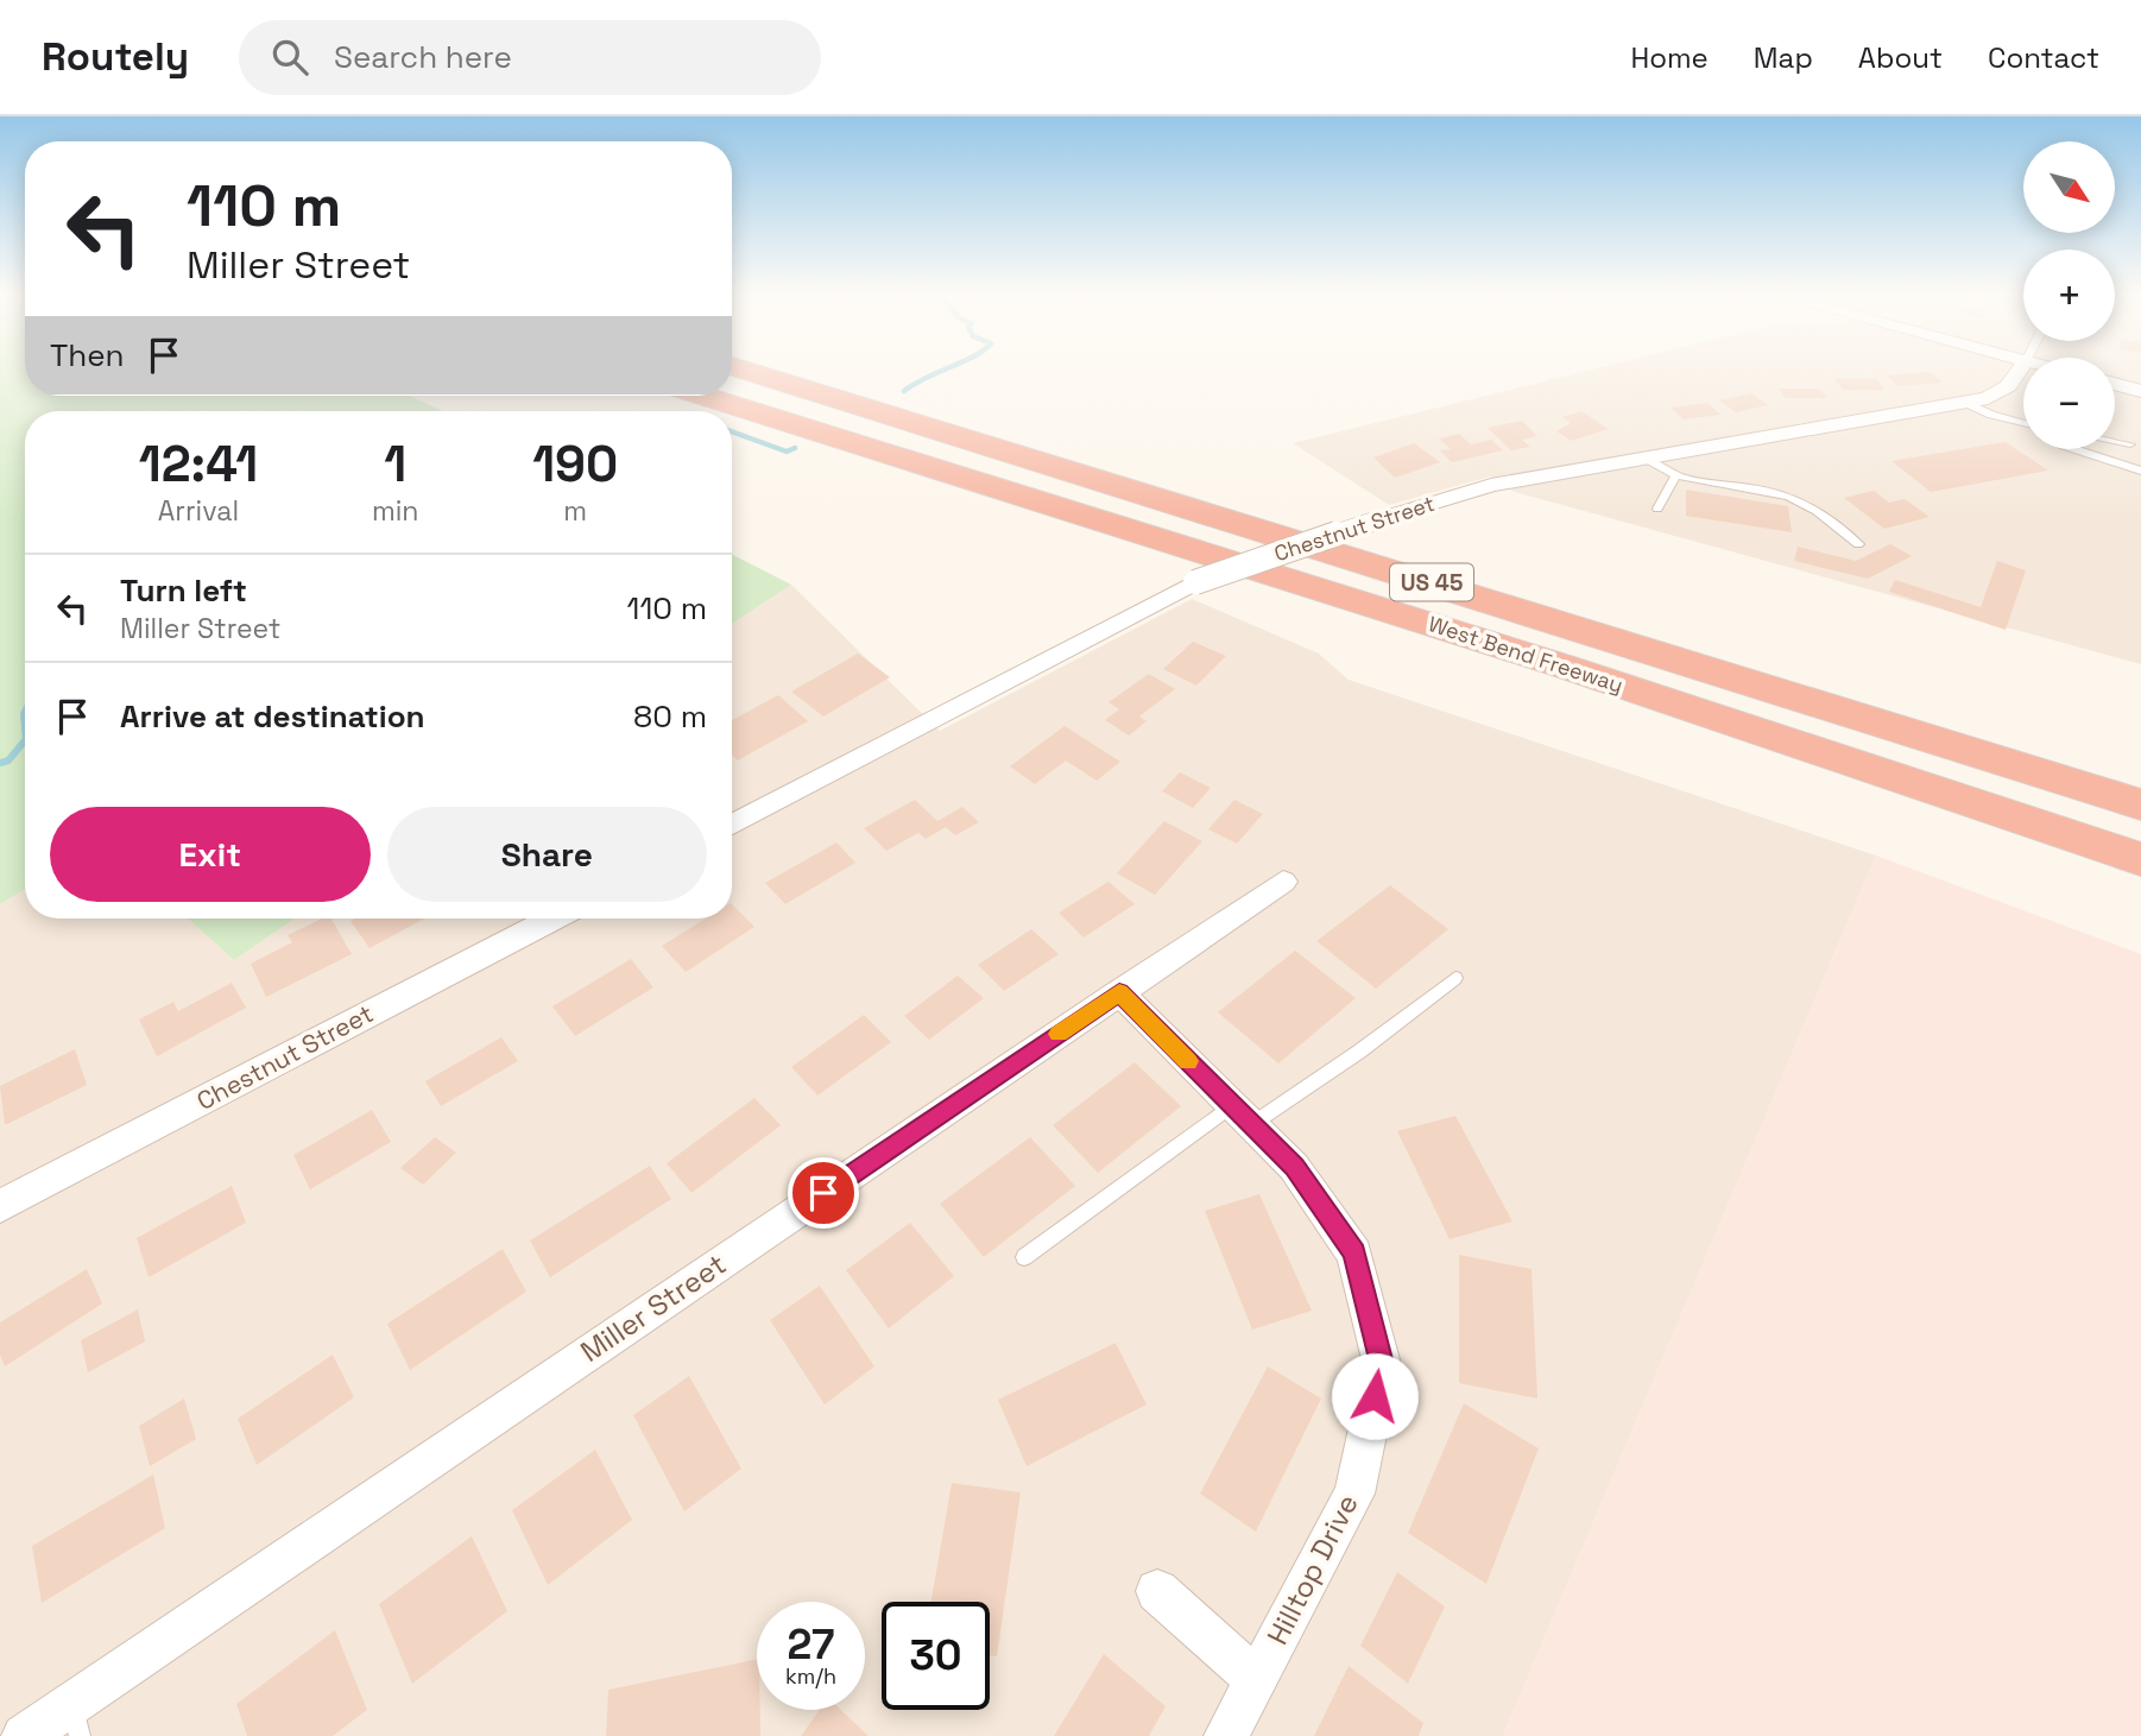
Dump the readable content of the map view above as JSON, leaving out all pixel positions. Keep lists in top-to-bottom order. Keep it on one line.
{"streets":{"highway":["US 45","West Bend Freeway"],"street":["Chestnut Street","Miller Street","Hilltop Drive"]},"crossings":[["Miller Street","Hilltop Drive"]],"north":"bottom right","page":{"header":"Routely","search":"Search here","nav":["Home","Map","About","Contact"],"map_buttons":["+","−"],"turn":["110 m","Miller Street"],"then":"Then","eta":["12:41","Arrival","1","min","190","m"],"list":[{"name":"Turn left","note":"Miller Street","value":"110 m"},{"name":"Arrive at destination","value":"80 m"}],"buttons":["Exit","Share"],"speed":"27 km/h","limit":"30"}}
